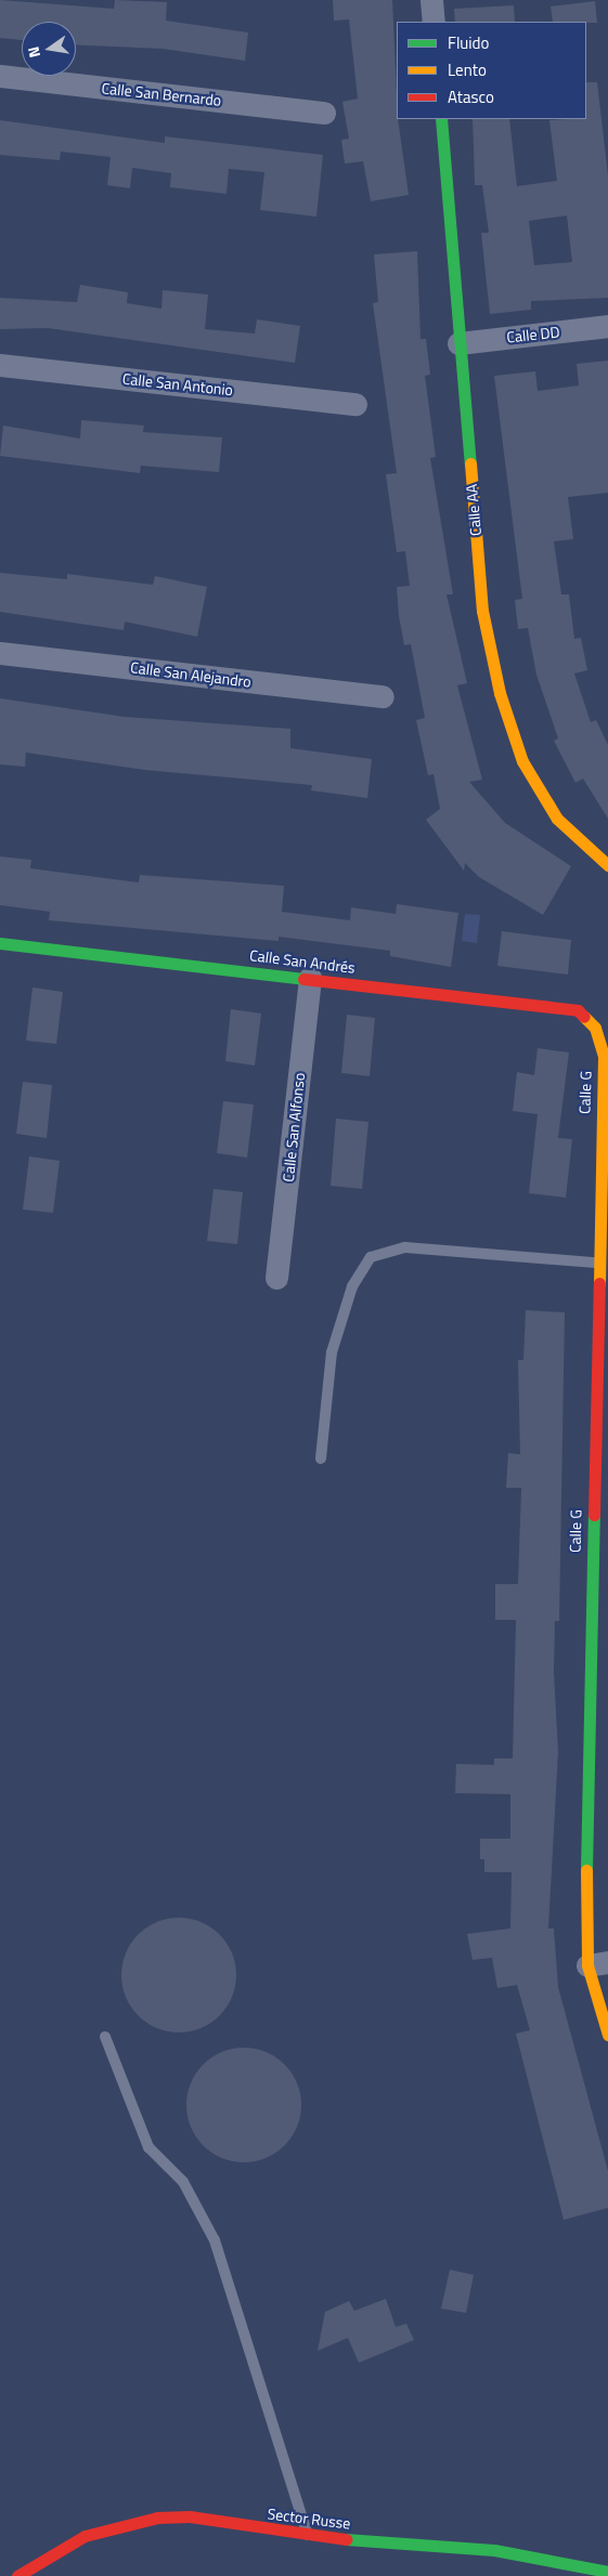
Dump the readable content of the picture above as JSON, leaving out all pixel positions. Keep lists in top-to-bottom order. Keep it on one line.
{"streets":{"street":["Calle San Bernardo","Calle DD","Calle San Antonio","Calle AA","Calle San Alejandro","Calle San Andrés","Calle G","Calle San Alfonso","Sector Russe"]},"crossings":[["Calle DD","Calle AA"],["Calle San Andrés","Calle G"],["Calle San Andrés","Calle San Alfonso"]],"legend":["Fluido","Lento","Atasco"],"north":"left"}
